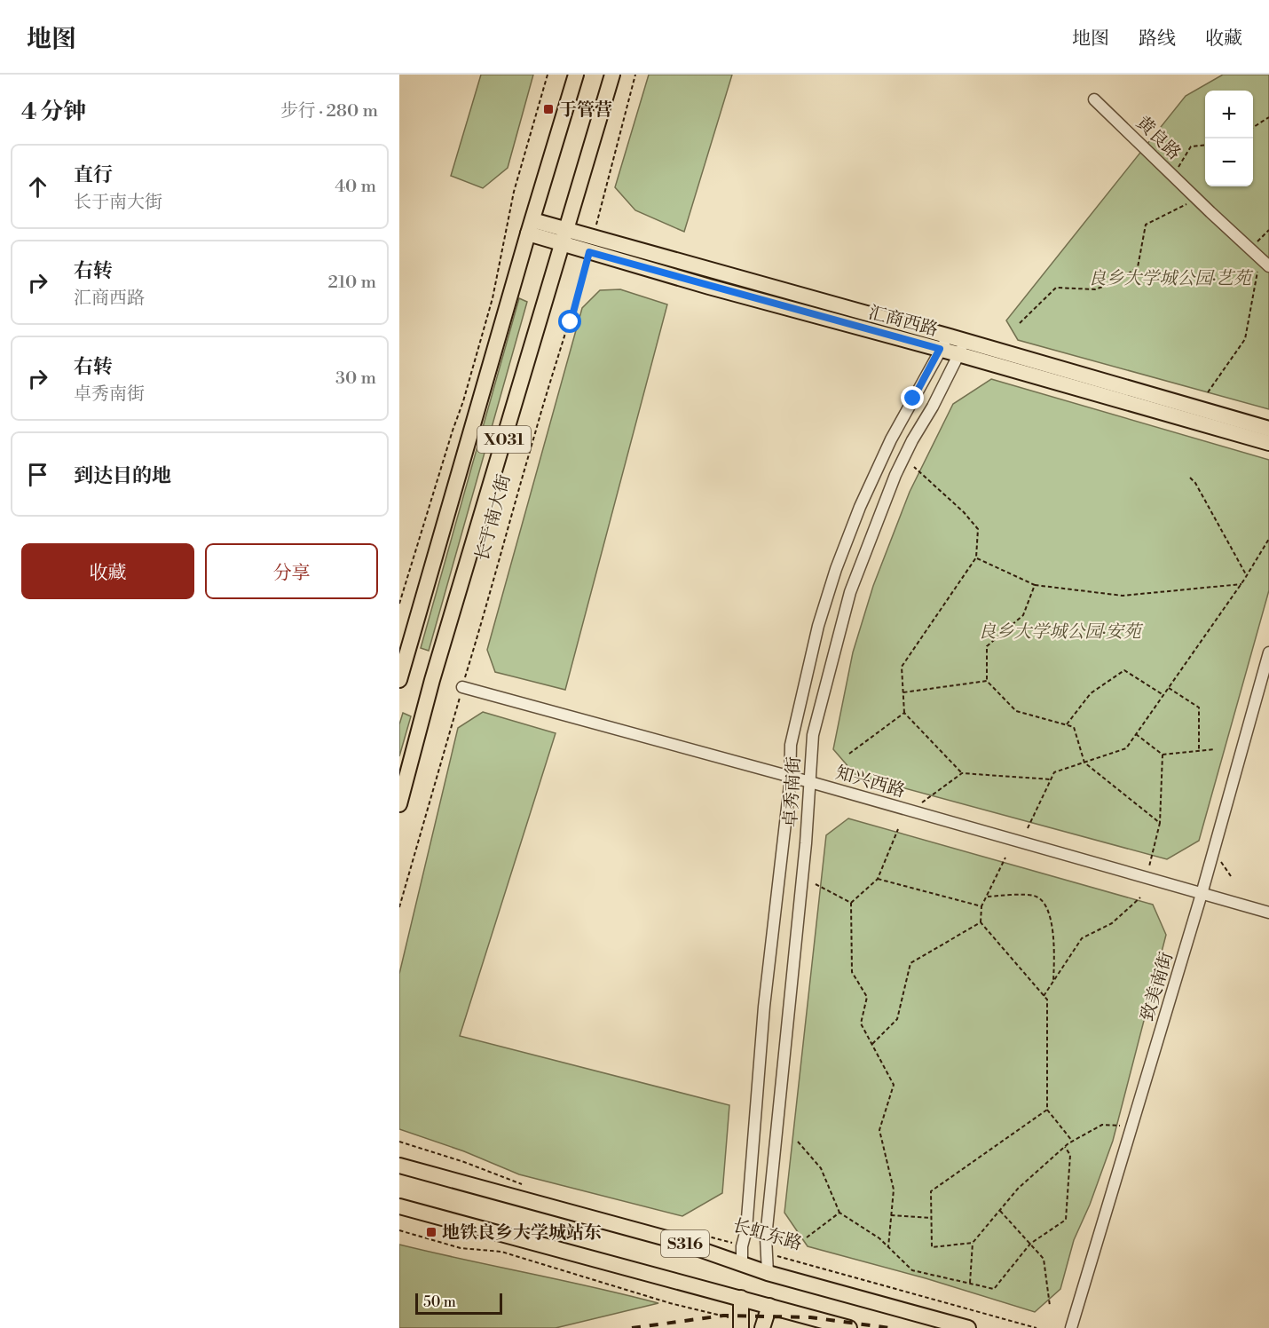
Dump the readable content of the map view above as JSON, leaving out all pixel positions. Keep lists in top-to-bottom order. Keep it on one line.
{"streets":{"main road":["汇商西路","X031","长于南大街","长虹东路","S316"],"street":["黄良路","知兴西路","卓秀南街","致美南街"]},"crossings":[["汇商西路","X031"],["汇商西路","长于南大街"],["汇商西路","卓秀南街"],["长于南大街","知兴西路"],["知兴西路","卓秀南街"],["知兴西路","致美南街"],["卓秀南街","长虹东路"]],"parks":["良乡大学城公园·艺苑","良乡大学城公园·安苑"],"places":{"transit":["于管营","地铁良乡大学城站东"]},"scale_bar":"50 m","page":{"header":"地图","nav":["地图","路线","收藏"],"heading":["4 分钟","步行 · 280 m"],"map_buttons":["+","−"],"list":[["直行","长于南大街","40 m"],["右转","汇商西路","210 m"],["右转","卓秀南街","30 m"],"到达目的地"],"buttons":["收藏","分享"],"scale":"50 m"}}
